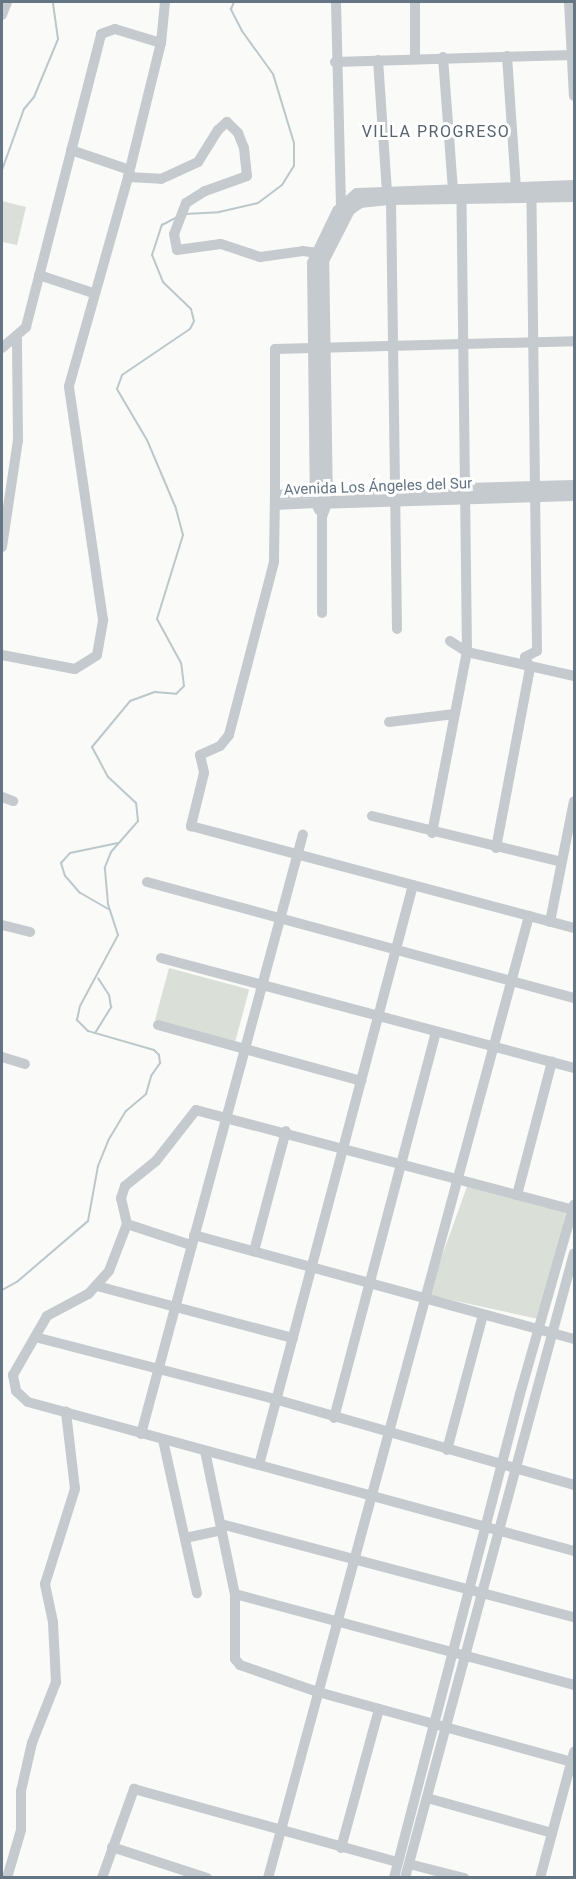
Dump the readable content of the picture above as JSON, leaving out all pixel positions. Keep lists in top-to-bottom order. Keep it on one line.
{"streets":{"street":["Avenida Los Ángeles del Sur"]},"districts":["VILLA PROGRESO"]}
